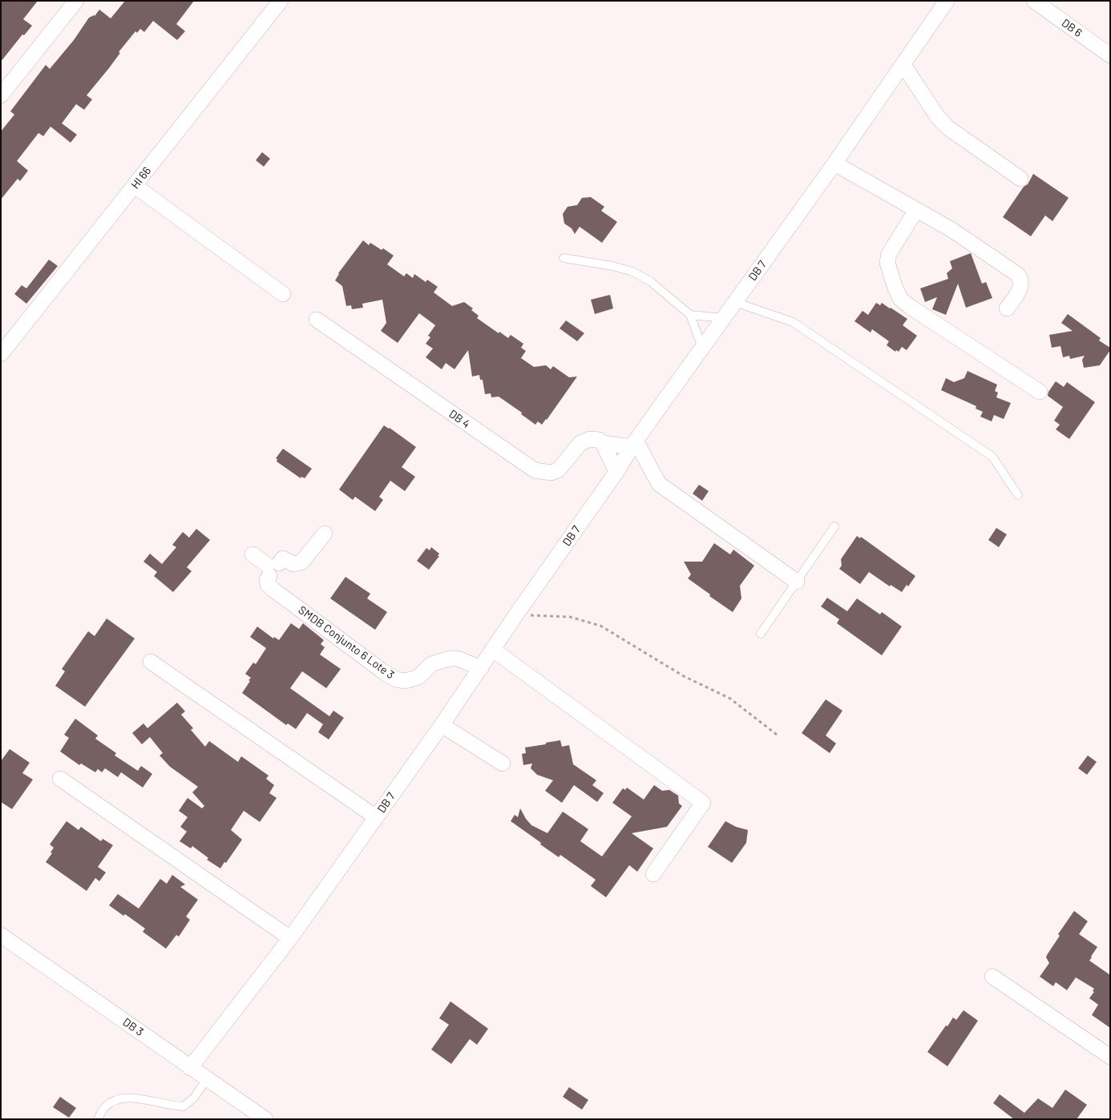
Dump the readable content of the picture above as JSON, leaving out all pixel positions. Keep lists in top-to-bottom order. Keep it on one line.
{"streets":{"street":["DB 6","HI 66","DB 7","DB 4","SMDB Conjunto 6 Lote 3","DB 3"]},"crossings":[["DB 7","DB 4"],["DB 7","SMDB Conjunto 6 Lote 3"],["DB 7","DB 3"]]}
